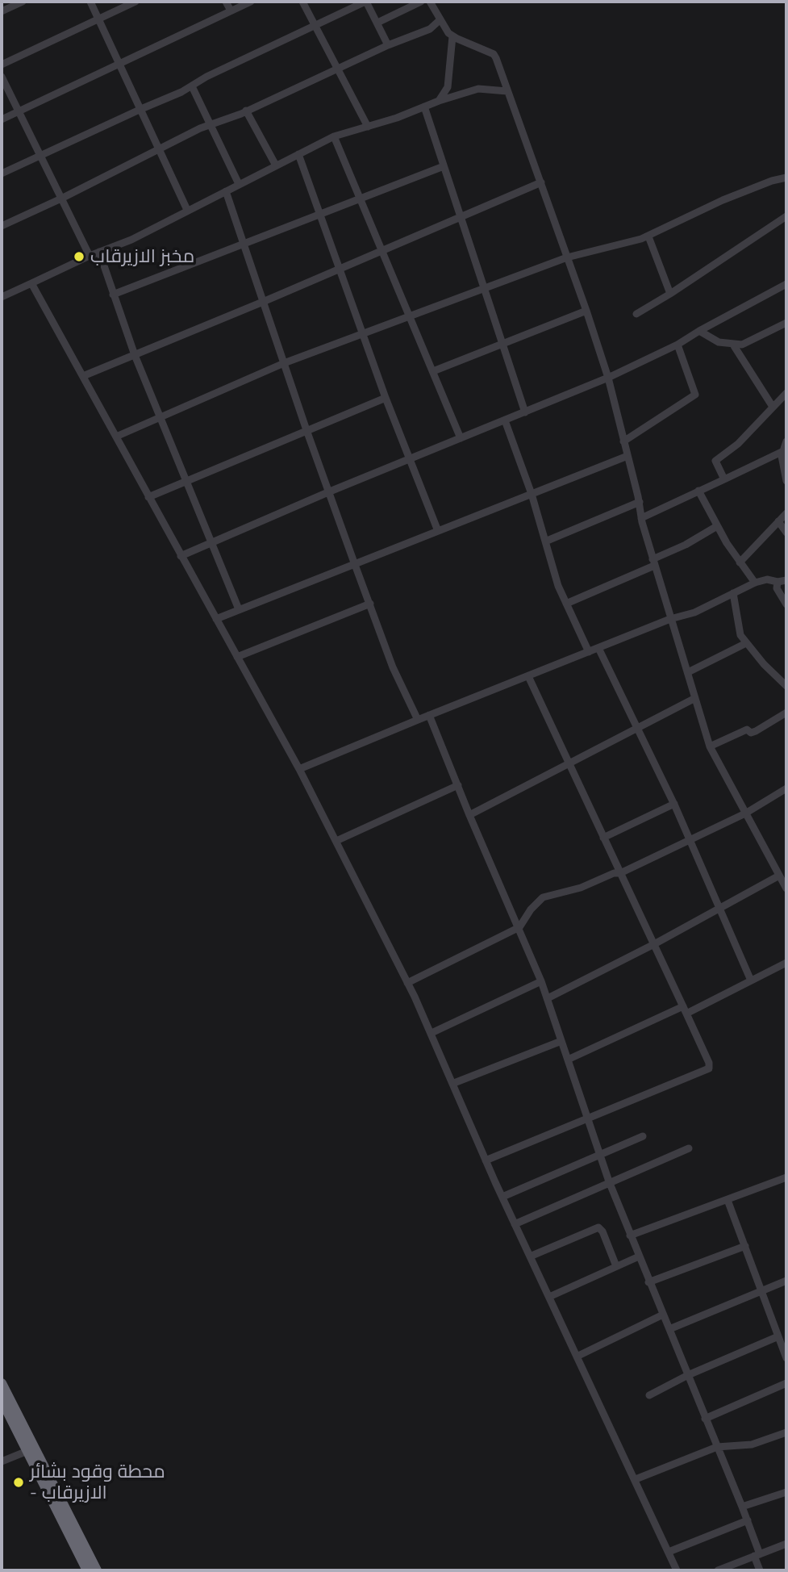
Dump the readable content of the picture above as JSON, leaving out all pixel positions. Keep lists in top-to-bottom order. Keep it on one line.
{"places":["مخبز الازيرقاب","محطة وقود بشائر - الازيرقاب"]}
